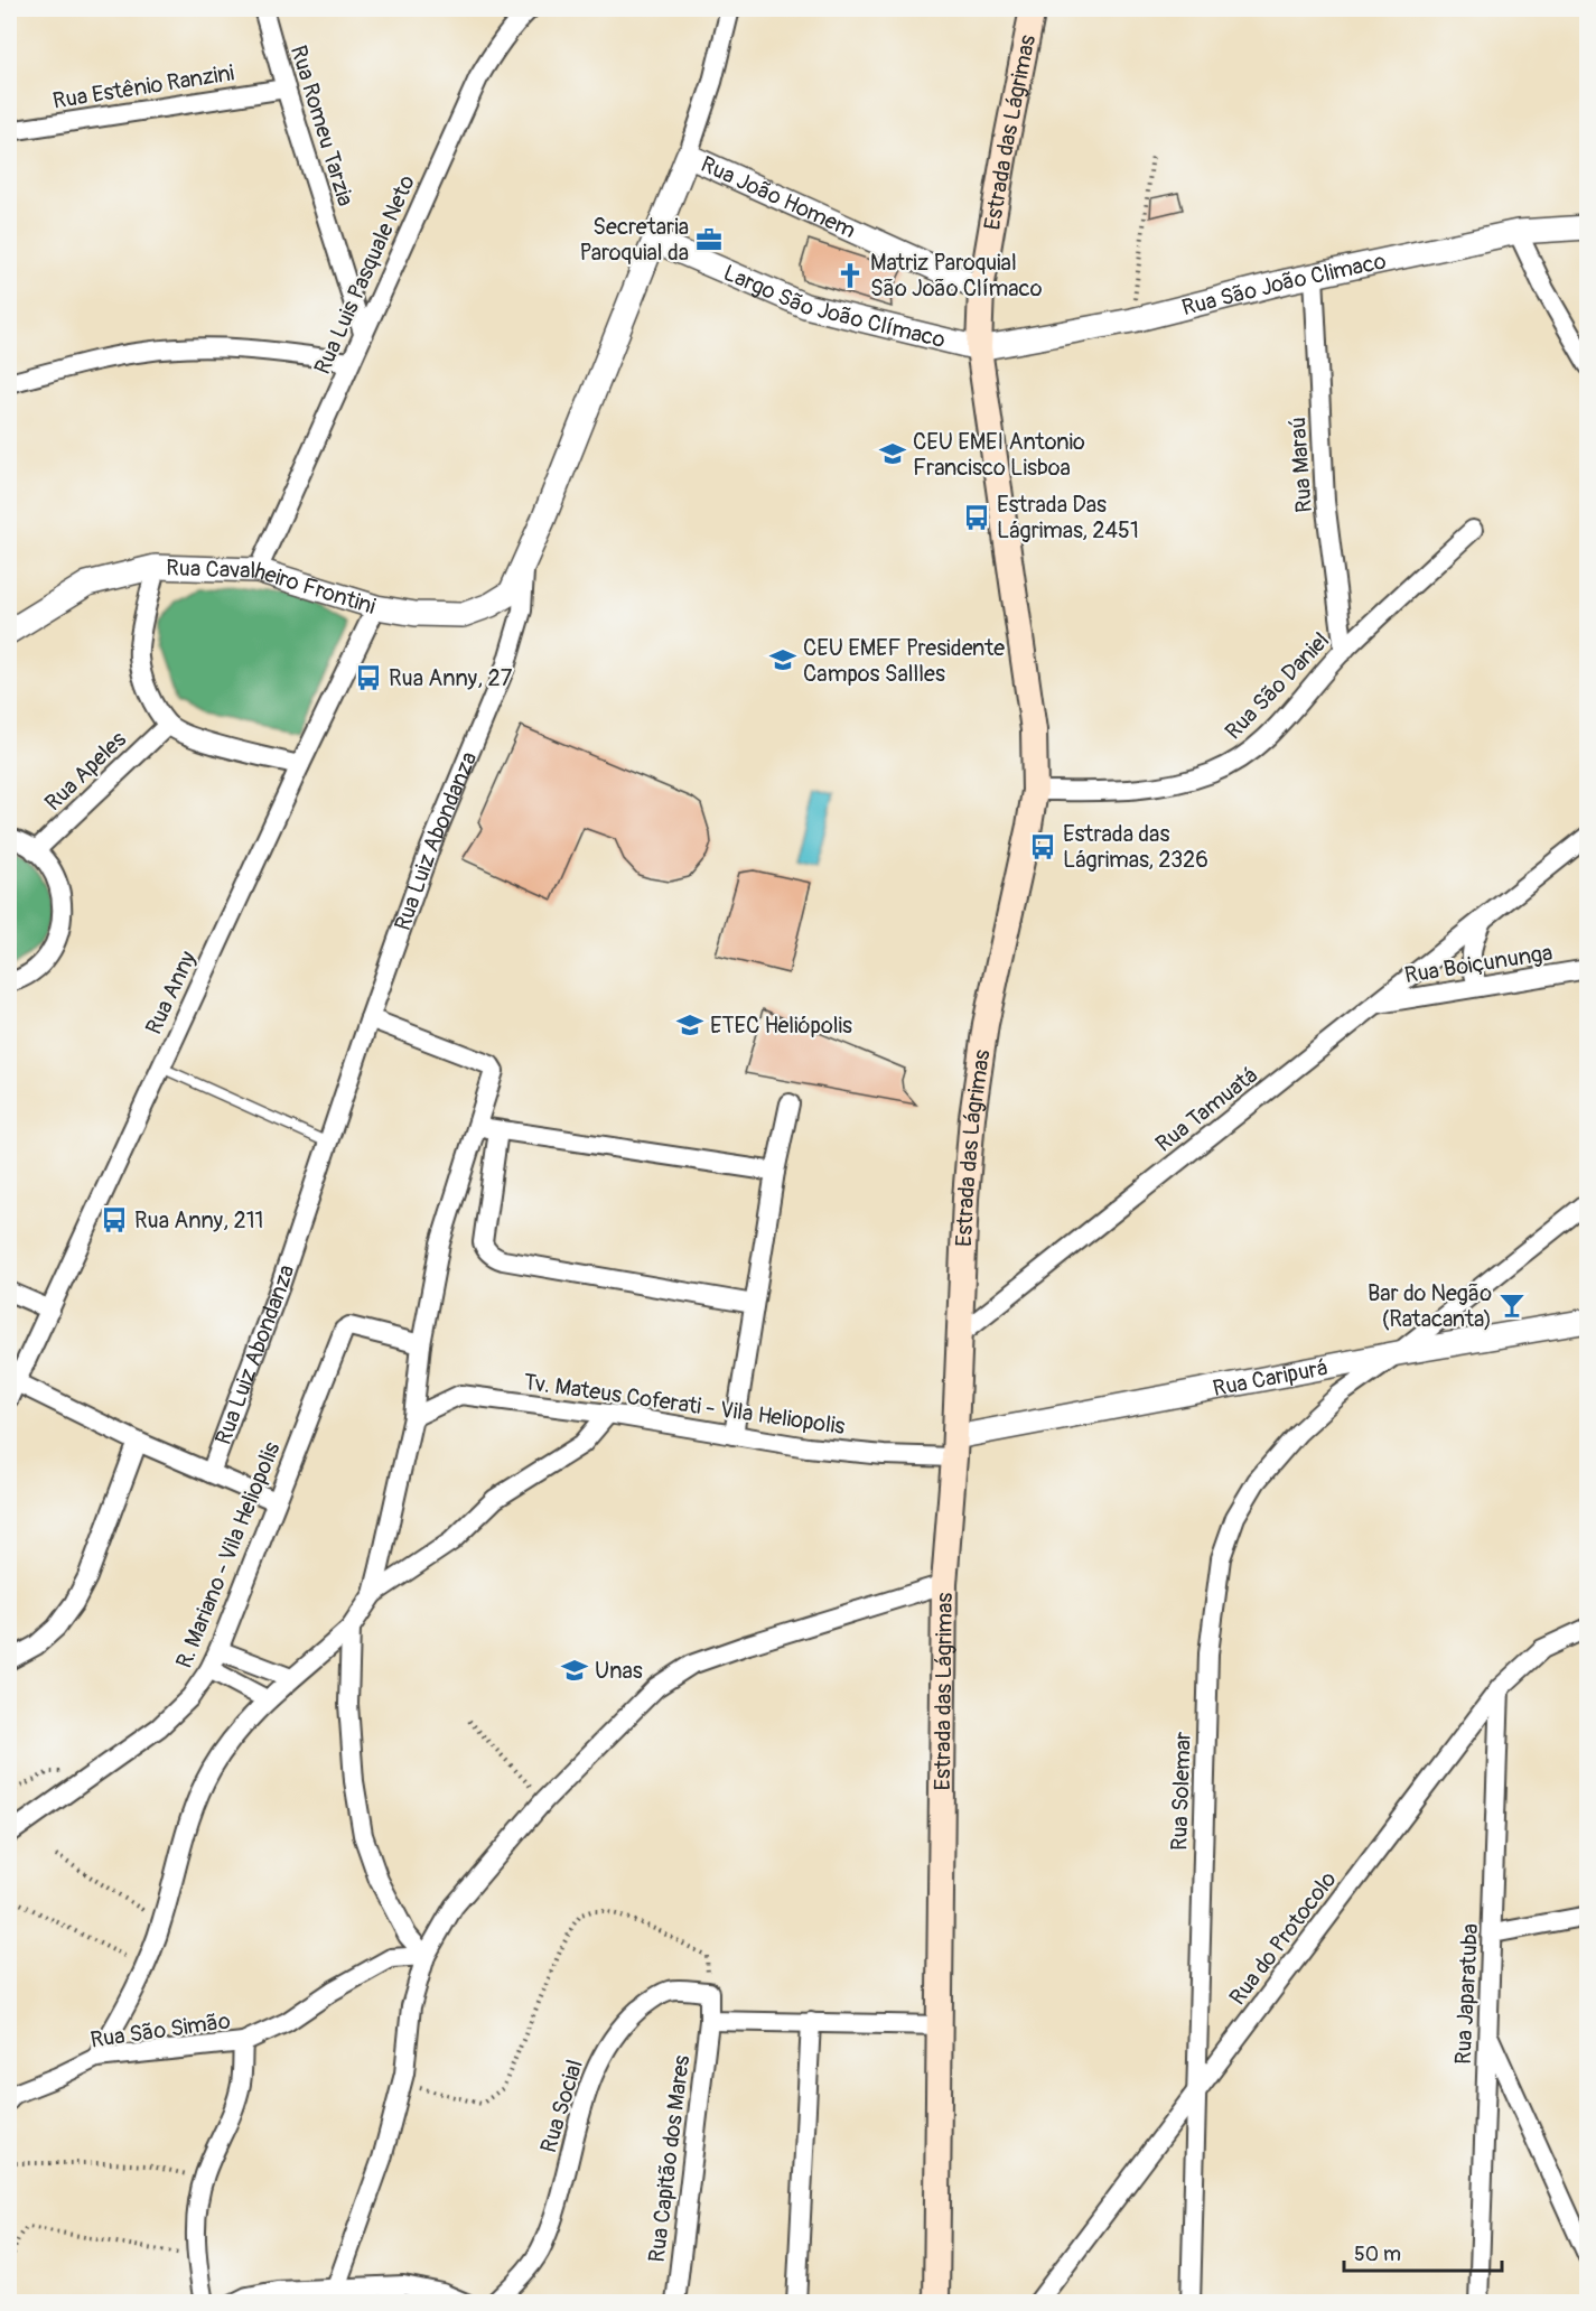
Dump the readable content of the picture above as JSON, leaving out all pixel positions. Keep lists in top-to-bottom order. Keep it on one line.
{"streets":{"main road":["Estrada das Lágrimas"],"street":["Rua Estênio Ranzini","Rua Romeu Tarzia","Rua João Homem","Rua Luis Pasquale Neto","Rua São João Climaco","Largo São João Clímaco","Rua Maraú","Rua Cavalheiro Frontini","Rua São Daniel","Rua Apeles","Rua Luiz Abondanza","Rua Boiçununga","Rua Anny","Rua Tamuatá","Rua Caripurá","Tv. Mateus Coferati - Vila Heliopolis","R. Mariano - Vila Heliopolis","Rua Solemar","Rua do Protocolo","Rua Japaratuba","Rua São Simão","Rua Social","Rua Capitão dos Mares"]},"crossings":[["Rua Estênio Ranzini","Rua Romeu Tarzia"],["Rua Romeu Tarzia","Rua Luis Pasquale Neto"],["Estrada das Lágrimas","Rua João Homem"],["Estrada das Lágrimas","Rua São João Climaco"],["Estrada das Lágrimas","Largo São João Clímaco"],["Estrada das Lágrimas","Rua São Daniel"],["Estrada das Lágrimas","Rua Tamuatá"],["Estrada das Lágrimas","Rua Caripurá"],["Estrada das Lágrimas","Tv. Mateus Coferati - Vila Heliopolis"],["Rua João Homem","Rua Luiz Abondanza"],["Rua Luis Pasquale Neto","Rua Cavalheiro Frontini"],["Rua São João Climaco","Largo São João Clímaco"],["Rua São João Climaco","Rua Maraú"],["Largo São João Clímaco","Rua Luiz Abondanza"],["Rua Maraú","Rua São Daniel"],["Rua Cavalheiro Frontini","Rua Luiz Abondanza"],["Rua Cavalheiro Frontini","Rua Anny"],["Rua Luiz Abondanza","Rua Anny"],["Rua Boiçununga","Rua Tamuatá"],["Rua Caripurá","Tv. Mateus Coferati - Vila Heliopolis"],["Rua Caripurá","Rua Solemar"],["Rua Solemar","Rua do Protocolo"],["Rua do Protocolo","Rua Japaratuba"]],"places":{"office":["Secretaria Paroquial da"],"church":["Matriz Paroquial São João Clímaco"],"school or university":["CEU EMEI Antonio Francisco Lisboa","CEU EMEF Presidente Campos Sallles","ETEC Heliópolis","Unas"],"bus stop":["Estrada Das Lágrimas, 2451","Rua Anny, 27","Estrada das Lágrimas, 2326","Rua Anny, 211"],"bar":["Bar do Negão (Ratacanta)"]},"scale_bar":"50 m"}
